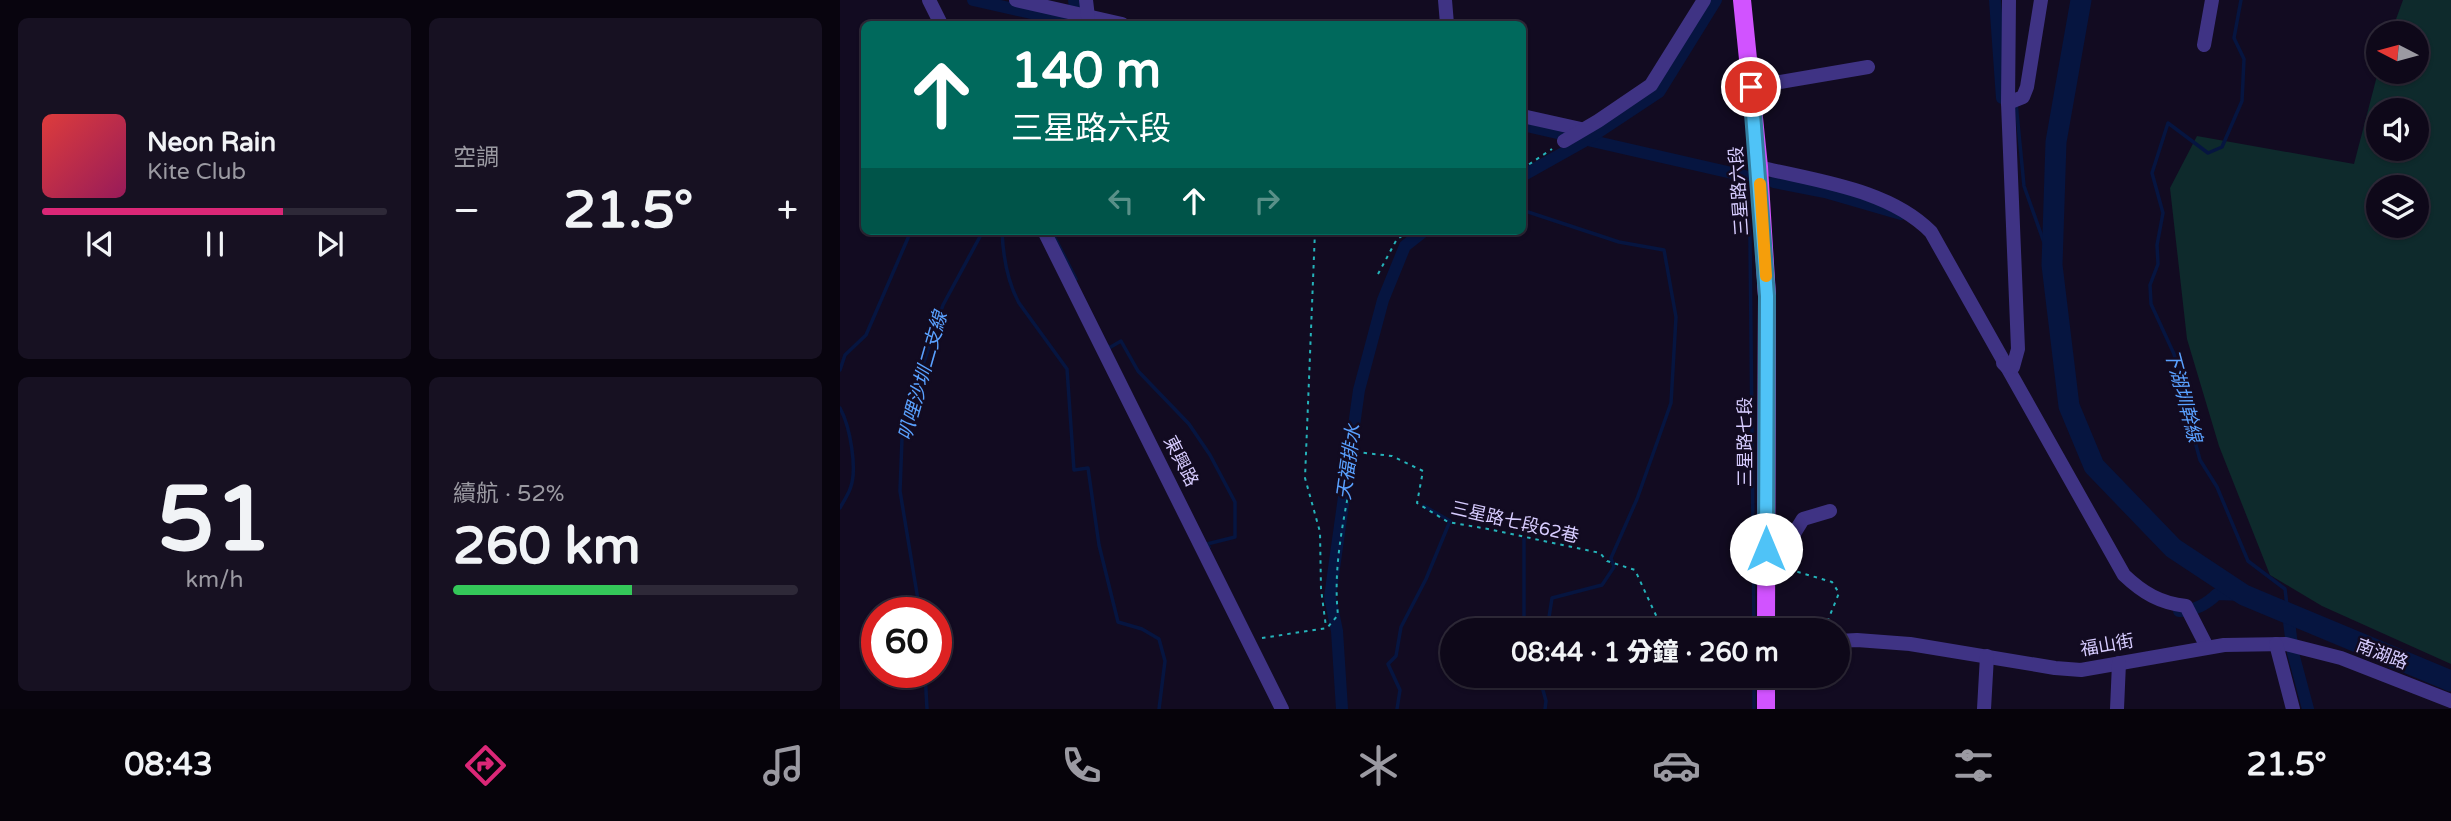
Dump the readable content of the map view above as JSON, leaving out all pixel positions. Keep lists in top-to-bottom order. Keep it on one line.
{"streets":{"main road":["三星路六段","三星路七段"],"street":["東興路","福山街","南湖路"],"path":["三星路七段62巷"]},"crossings":[["三星路六段","三星路七段"],["福山街","南湖路"]],"water":["叭哩沙圳二支線","下湖圳幹線","天福排水"],"north":"left","page":{"tile":["空調",["51","km/h"],["續航 · 52%","260 km"]],"turn":["140 m","三星路六段"],"song":["Neon Rain","Kite Club"],"heat":["−","21.5°","+"],"limit":"60","trip":"08:44 · 1 分鐘 · 260 m","tabs":["08:43","21.5°"]}}
